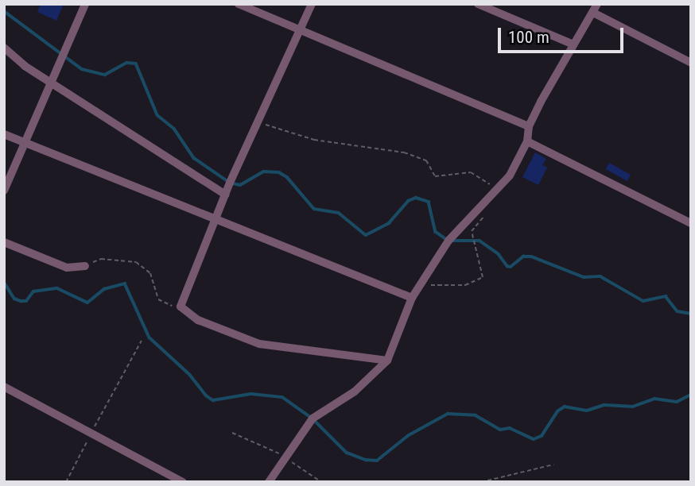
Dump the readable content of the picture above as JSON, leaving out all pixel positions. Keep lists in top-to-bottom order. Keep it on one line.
{"scale_bar":"100 m"}
